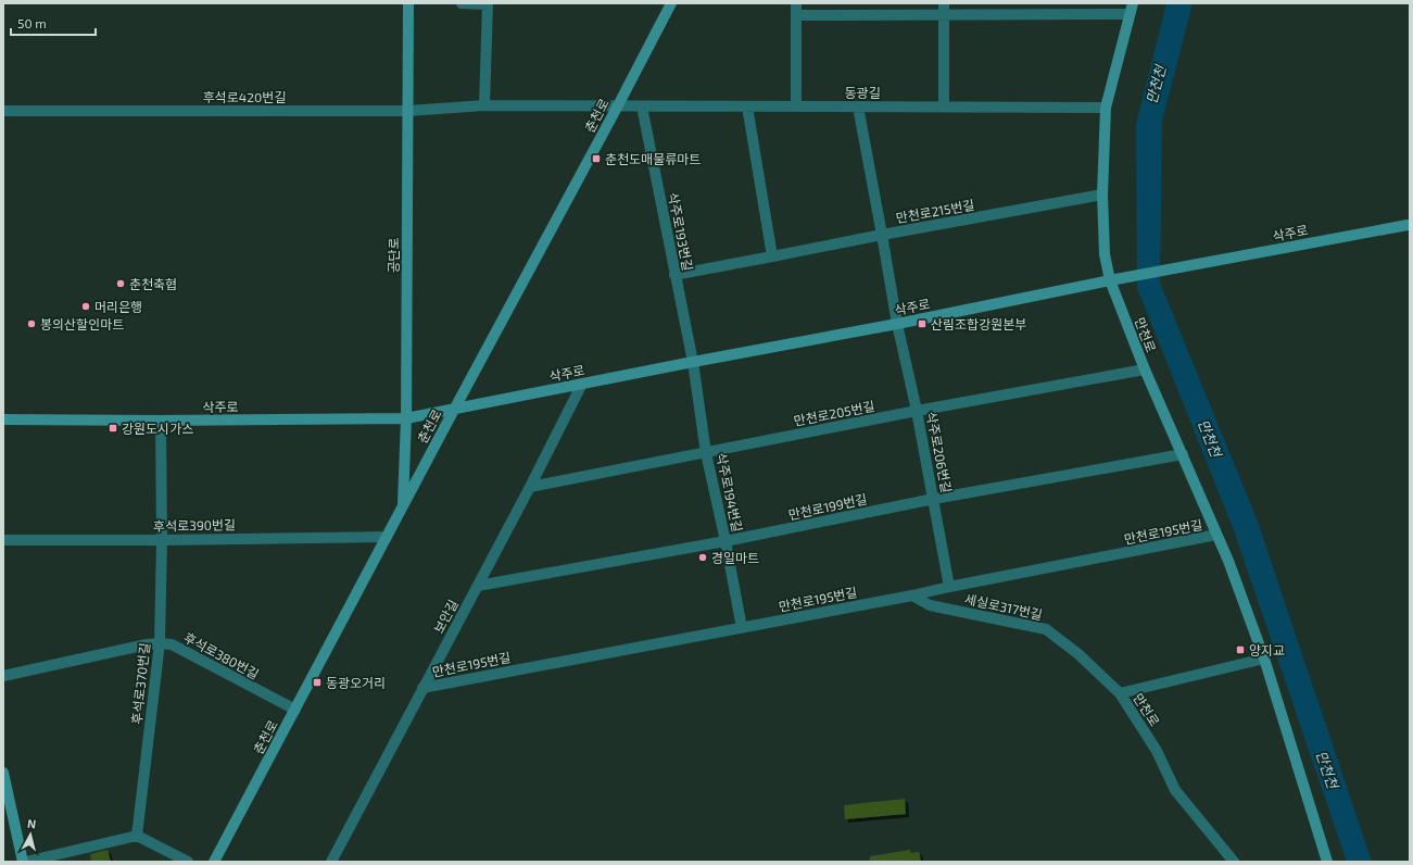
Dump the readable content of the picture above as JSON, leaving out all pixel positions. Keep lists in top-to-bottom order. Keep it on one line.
{"streets":{"street":["동광길","후석로420번길","춘천로","만천로215번길","삭주로193번길","삭주로","공단로","만천로","만천로205번길","삭주로206번길","삭주로194번길","만천로199번길","후석로390번길","만천로195번길","세실로317번길","보안길","후석로380번길","후석로370번길"]},"crossings":[["동광길","후석로420번길"],["동광길","춘천로"],["동광길","삭주로193번길"],["동광길","만천로"],["동광길","삭주로206번길"],["후석로420번길","춘천로"],["후석로420번길","공단로"],["춘천로","삭주로"],["춘천로","공단로"],["춘천로","후석로390번길"],["춘천로","후석로380번길"],["만천로215번길","삭주로193번길"],["만천로215번길","만천로"],["만천로215번길","삭주로206번길"],["삭주로193번길","삭주로"],["삭주로193번길","삭주로194번길"],["삭주로","공단로"],["삭주로","만천로"],["삭주로","삭주로206번길"],["삭주로","삭주로194번길"],["삭주로","보안길"],["삭주로","후석로370번길"],["만천로","만천로205번길"],["만천로","만천로199번길"],["만천로","만천로195번길"],["만천로","세실로317번길"],["만천로205번길","삭주로206번길"],["만천로205번길","삭주로194번길"],["만천로205번길","보안길"],["삭주로206번길","만천로199번길"],["삭주로206번길","만천로195번길"],["삭주로194번길","만천로199번길"],["삭주로194번길","만천로195번길"],["만천로199번길","보안길"],["후석로390번길","후석로370번길"],["만천로195번길","세실로317번길"],["만천로195번길","보안길"],["후석로380번길","후석로370번길"]],"water":["만천천"],"places":{"transit":["춘천도매물류마트","산림조합강원본부","강원도시가스","양지교","동광오거리"],"other":["춘천축협","머리은행","봉의산할인마트","경일마트"]},"scale_bar":"50 m","north":"top"}
